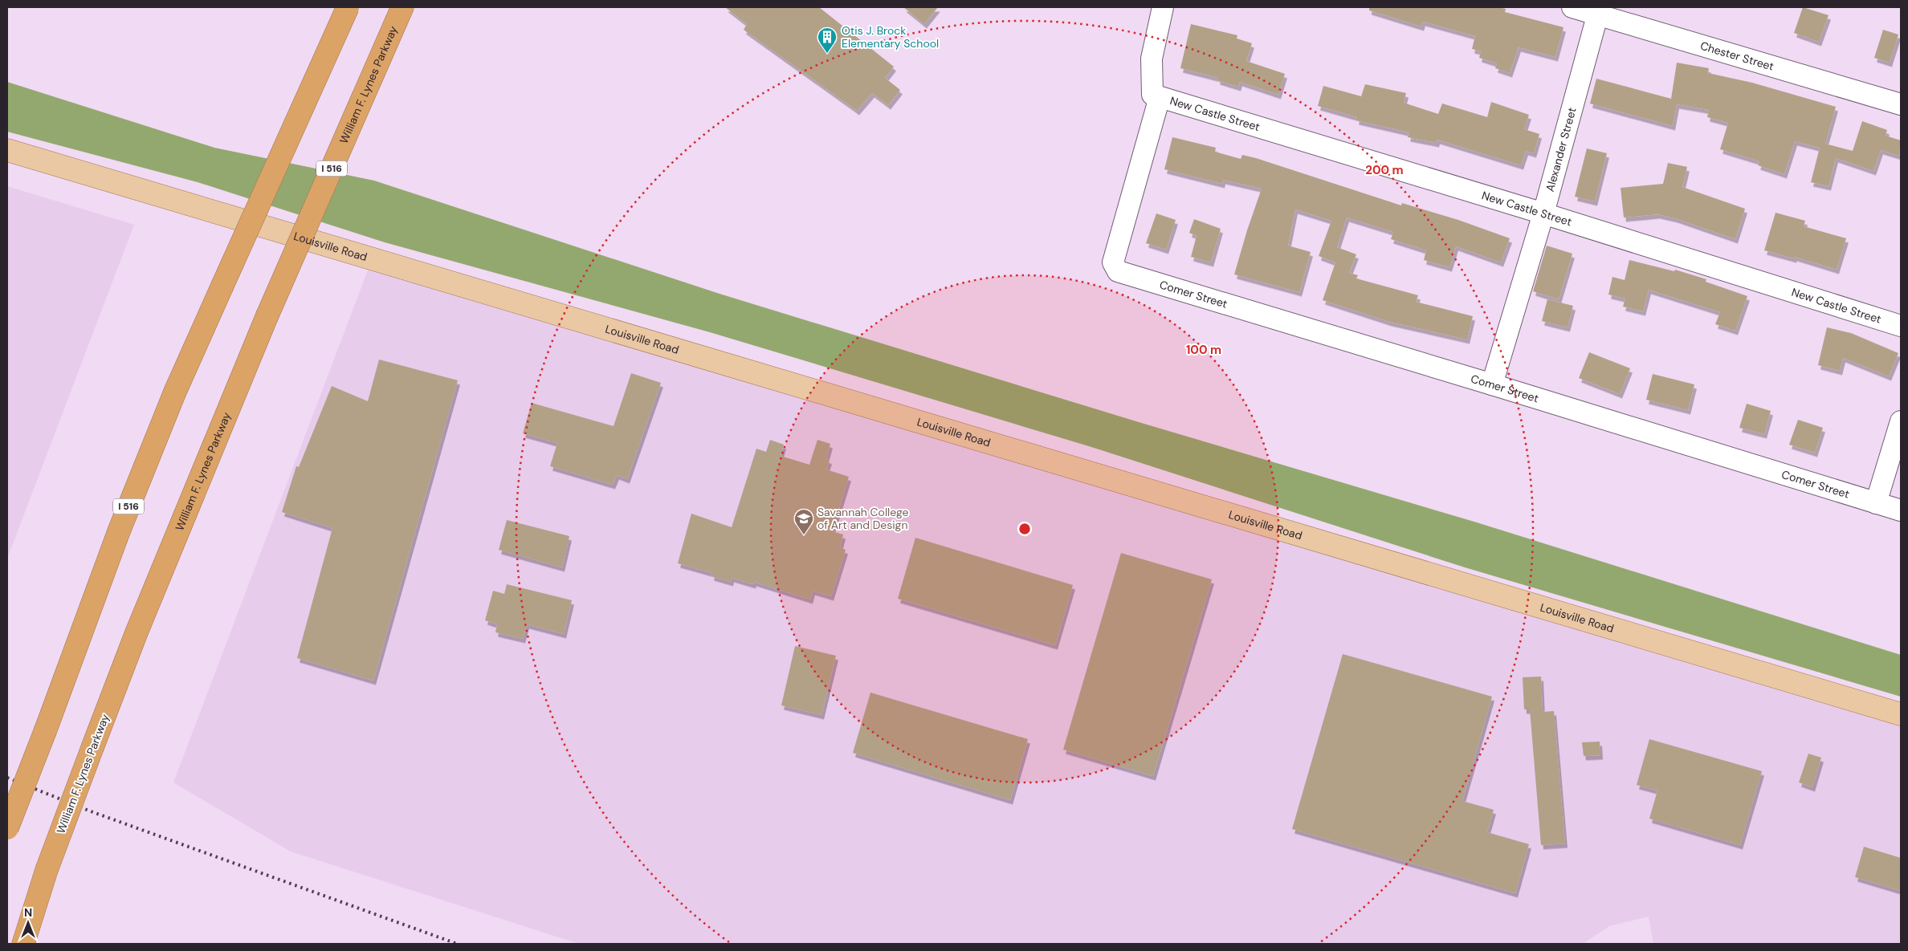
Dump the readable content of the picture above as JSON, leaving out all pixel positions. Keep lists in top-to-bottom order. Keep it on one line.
{"streets":{"highway":["William F. Lynes Parkway","I 516"],"main road":["Louisville Road"],"street":["Chester Street","New Castle Street","Alexander Street","Comer Street"]},"crossings":[["Chester Street","Alexander Street"],["New Castle Street","Alexander Street"],["New Castle Street","Comer Street"],["Alexander Street","Comer Street"]],"places":{"building":["Otis J. Brock Elementary School"],"school or university":["Savannah College of Art and Design"]},"north":"top","rings":["200 m","100 m"]}
